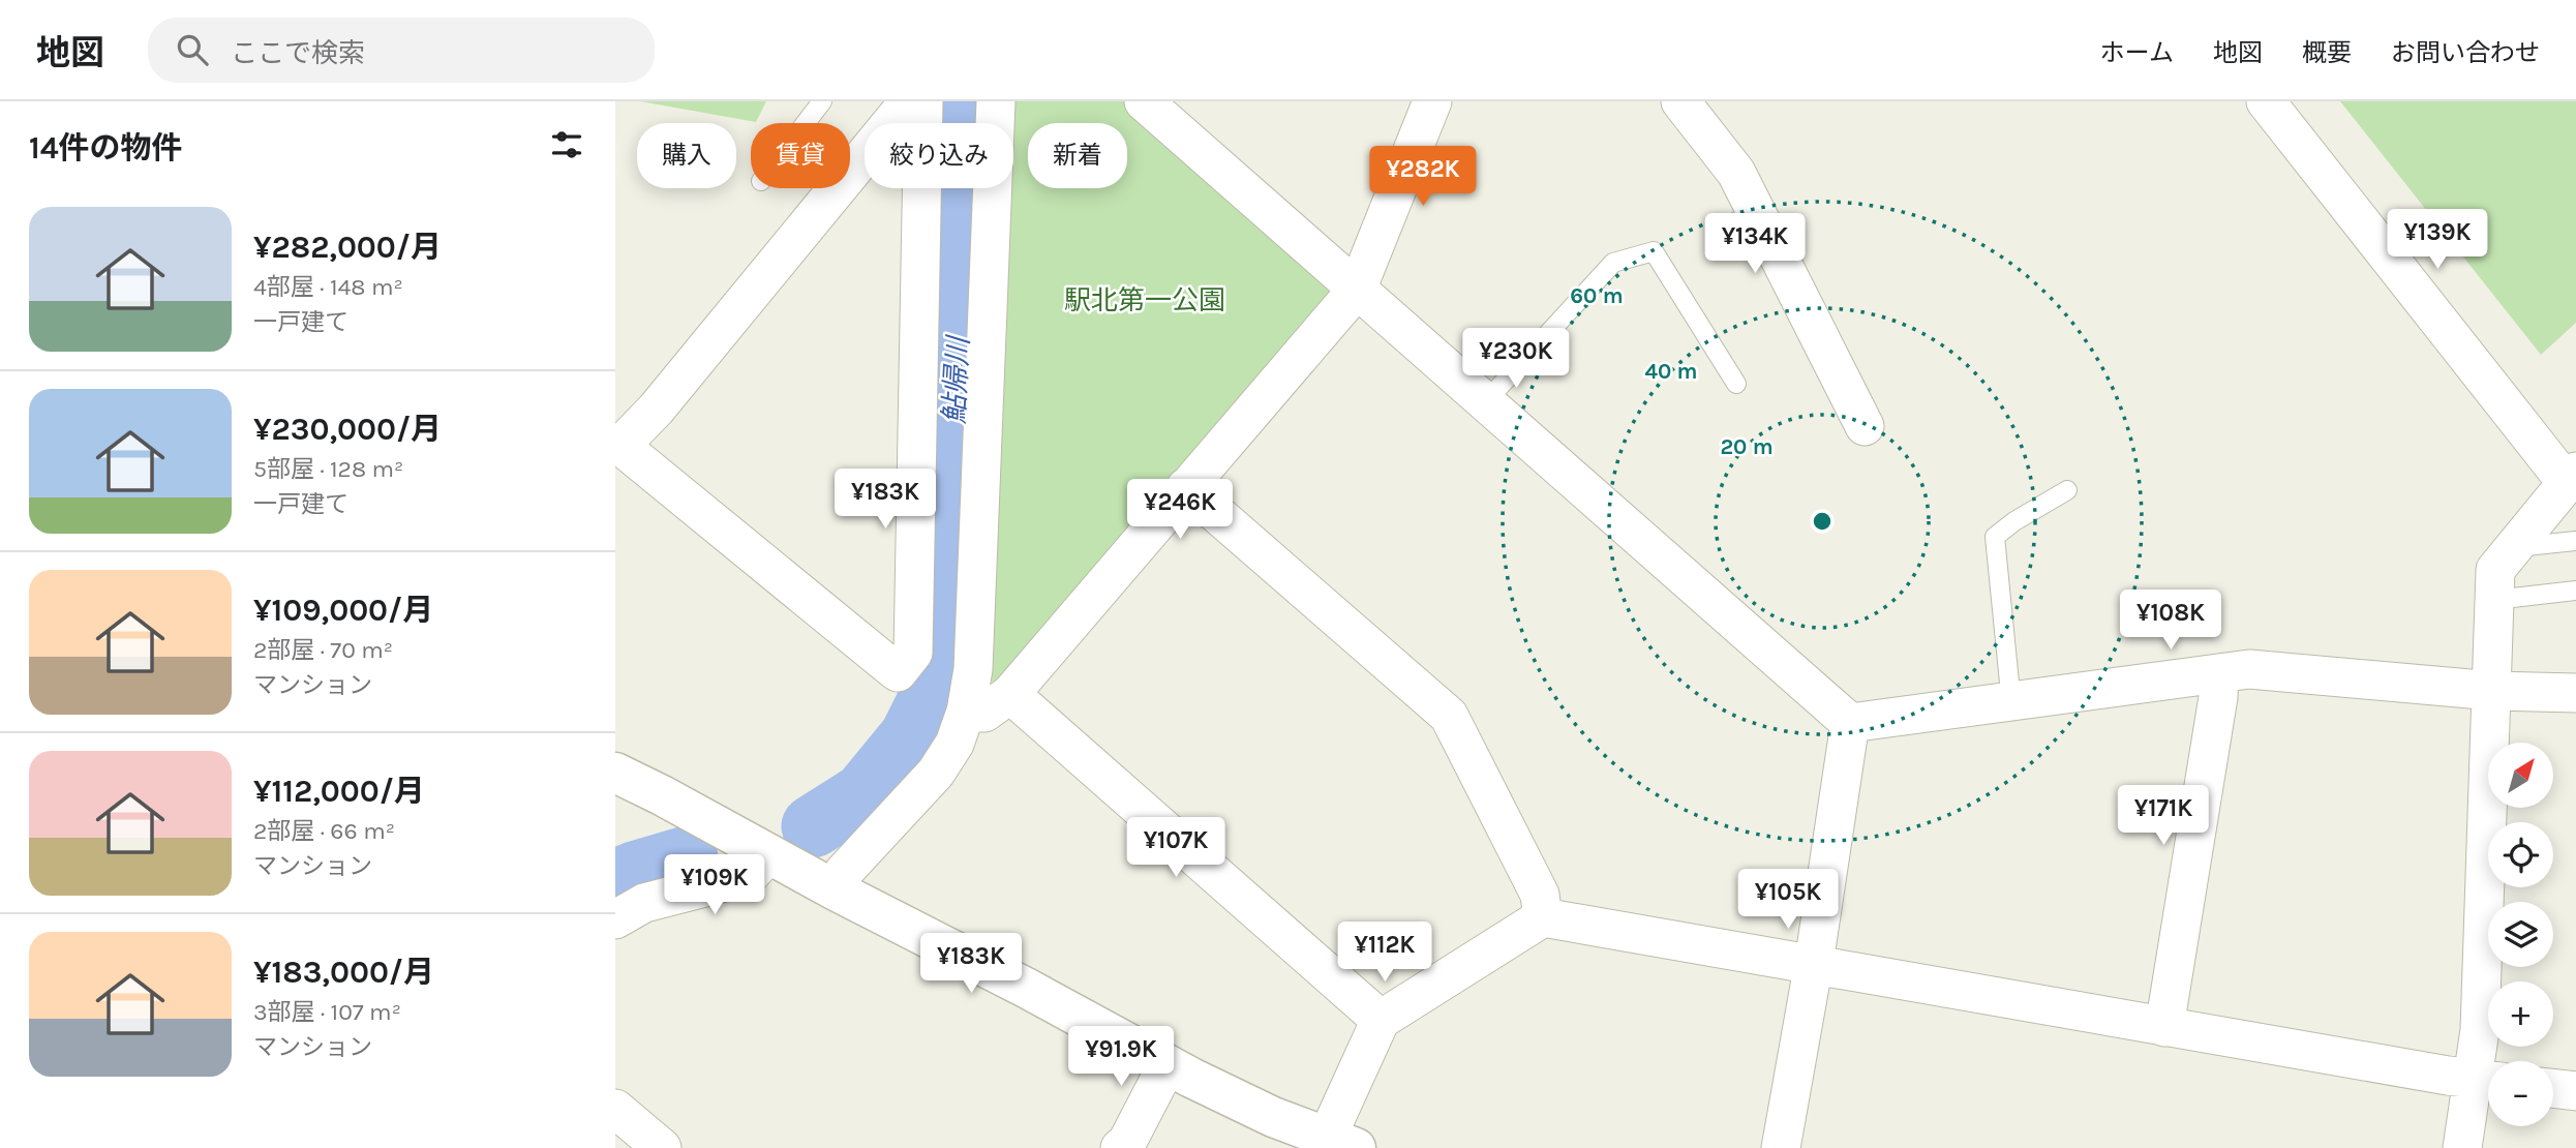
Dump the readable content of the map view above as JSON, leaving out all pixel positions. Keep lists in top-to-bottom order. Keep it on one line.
{"water":["鮎帰川"],"parks":["駅北第一公園"],"north":"top right","page":{"header":"地図","search":"ここで検索","nav":["ホーム","地図","概要","お問い合わせ"],"heading":"14件の物件","chip":["購入","賃貸","絞り込み","新着"],"price":["¥282K","¥139K","¥134K","¥230K","¥183K","¥246K","¥108K","¥171K","¥107K","¥109K","¥105K","¥112K","¥183K","¥91.9K"],"list":[{"name":"¥282,000/月","note":"4部屋 · 148 m² · 一戸建て"},{"name":"¥230,000/月","note":"5部屋 · 128 m² · 一戸建て"},{"name":"¥109,000/月","note":"2部屋 · 70 m² · マンション"},{"name":"¥112,000/月","note":"2部屋 · 66 m² · マンション"},{"name":"¥183,000/月","note":"3部屋 · 107 m² · マンション"}],"map_buttons":["+","−"]},"rings":["60 m","40 m","20 m"]}
